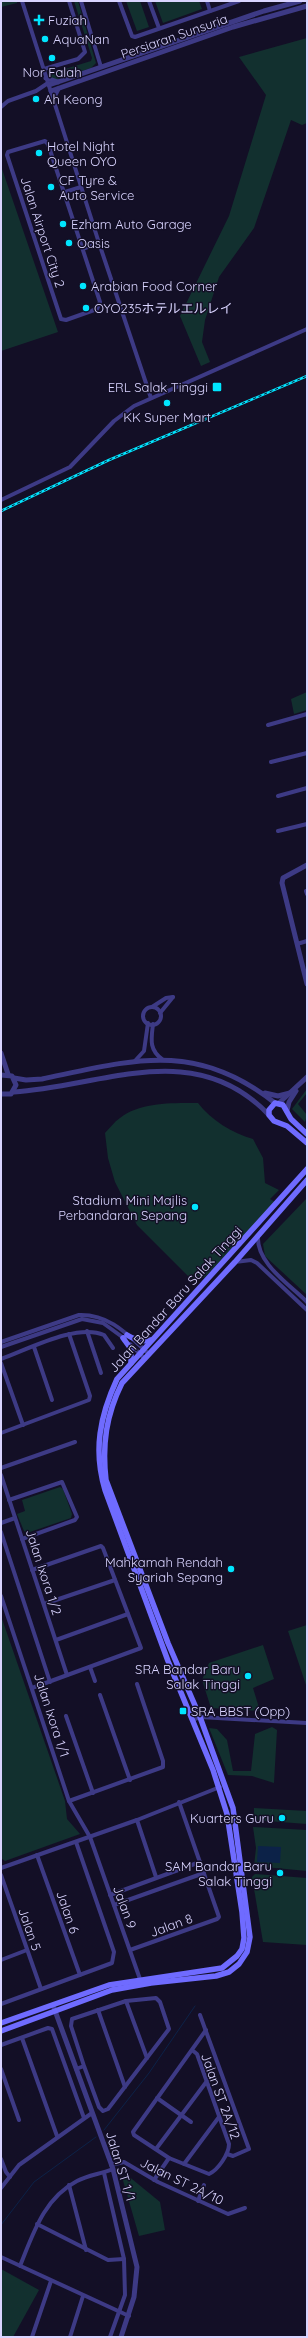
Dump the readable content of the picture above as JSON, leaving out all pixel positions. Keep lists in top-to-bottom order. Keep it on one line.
{"streets":{"main road":["Jalan Bandar Baru Salak Tinggi"],"street":["Persiaran Sunsuria","Jalan Airport City 2","Jalan Ixora 1/2","Jalan Ixora 1/1","Jalan 9","Jalan 6","Jalan 8","Jalan 5","Jalan ST 2A/12","Jalan ST 1/1","Jalan ST 2A/10"]},"crossings":[["Jalan Bandar Baru Salak Tinggi","Jalan 9"],["Jalan Bandar Baru Salak Tinggi","Jalan ST 1/1"],["Jalan Ixora 1/1","Jalan 9"],["Jalan 9","Jalan 8"],["Jalan ST 1/1","Jalan ST 2A/10"]],"places":{"health":["Fuziah"],"other":["AquaNan","Nor Falah","Ah Keong","Hotel Night Queen OYO","CF Tyre & Auto Service","Ezham Auto Garage","Oasis","Arabian Food Corner","OYO235ホテルエルレイ","KK Super Mart","Stadium Mini Majlis Perbandaran Sepang","Mahkamah Rendah Syariah Sepang","SRA Bandar Baru Salak Tinggi","Kuarters Guru","SAM Bandar Baru Salak Tinggi"],"transit":["ERL Salak Tinggi","SRA BBST (Opp)"]}}
